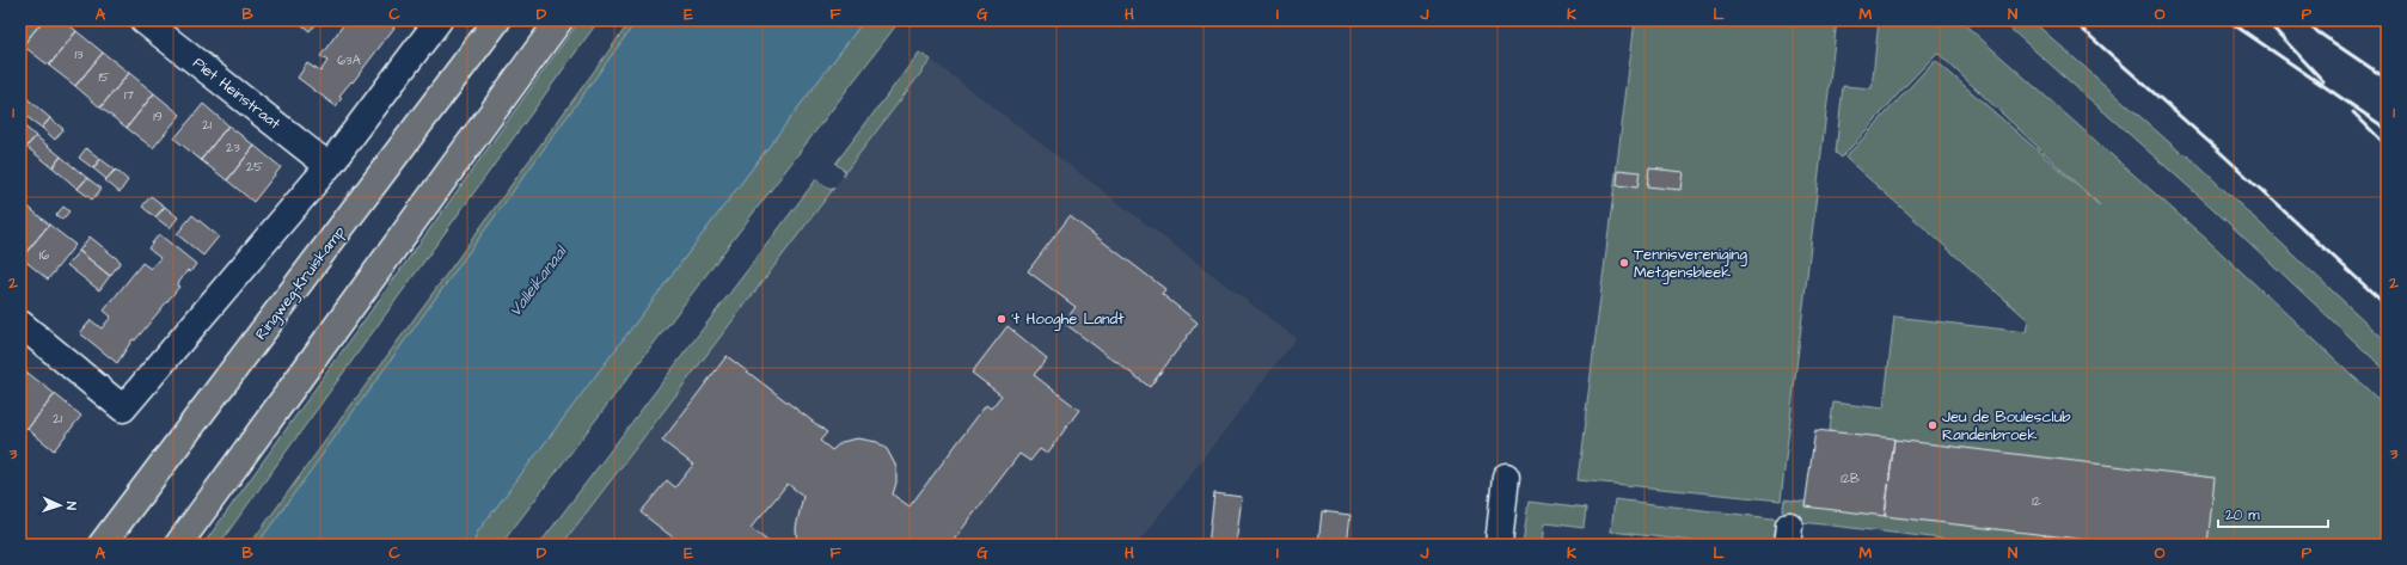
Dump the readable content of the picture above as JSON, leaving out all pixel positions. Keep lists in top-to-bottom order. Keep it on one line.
{"streets":{"main road":["Ringweg-Kruiskamp"],"street":["Piet Heinstraat"]},"water":["Valleikanaal"],"places":["Tennisvereniging Metgensbleek","'t Hooghe Landt","Jeu de Boulesclub Randenbroek"],"house_numbers":["13","63A","15","17","19","21","23","25","16","21","12B","12"],"scale_bar":"20 m","north":"right","grid":{"columns":["A","B","C","D","E","F","G","H","I","J","K","L","M","N","O","P"],"rows":["1","2","3"]}}
